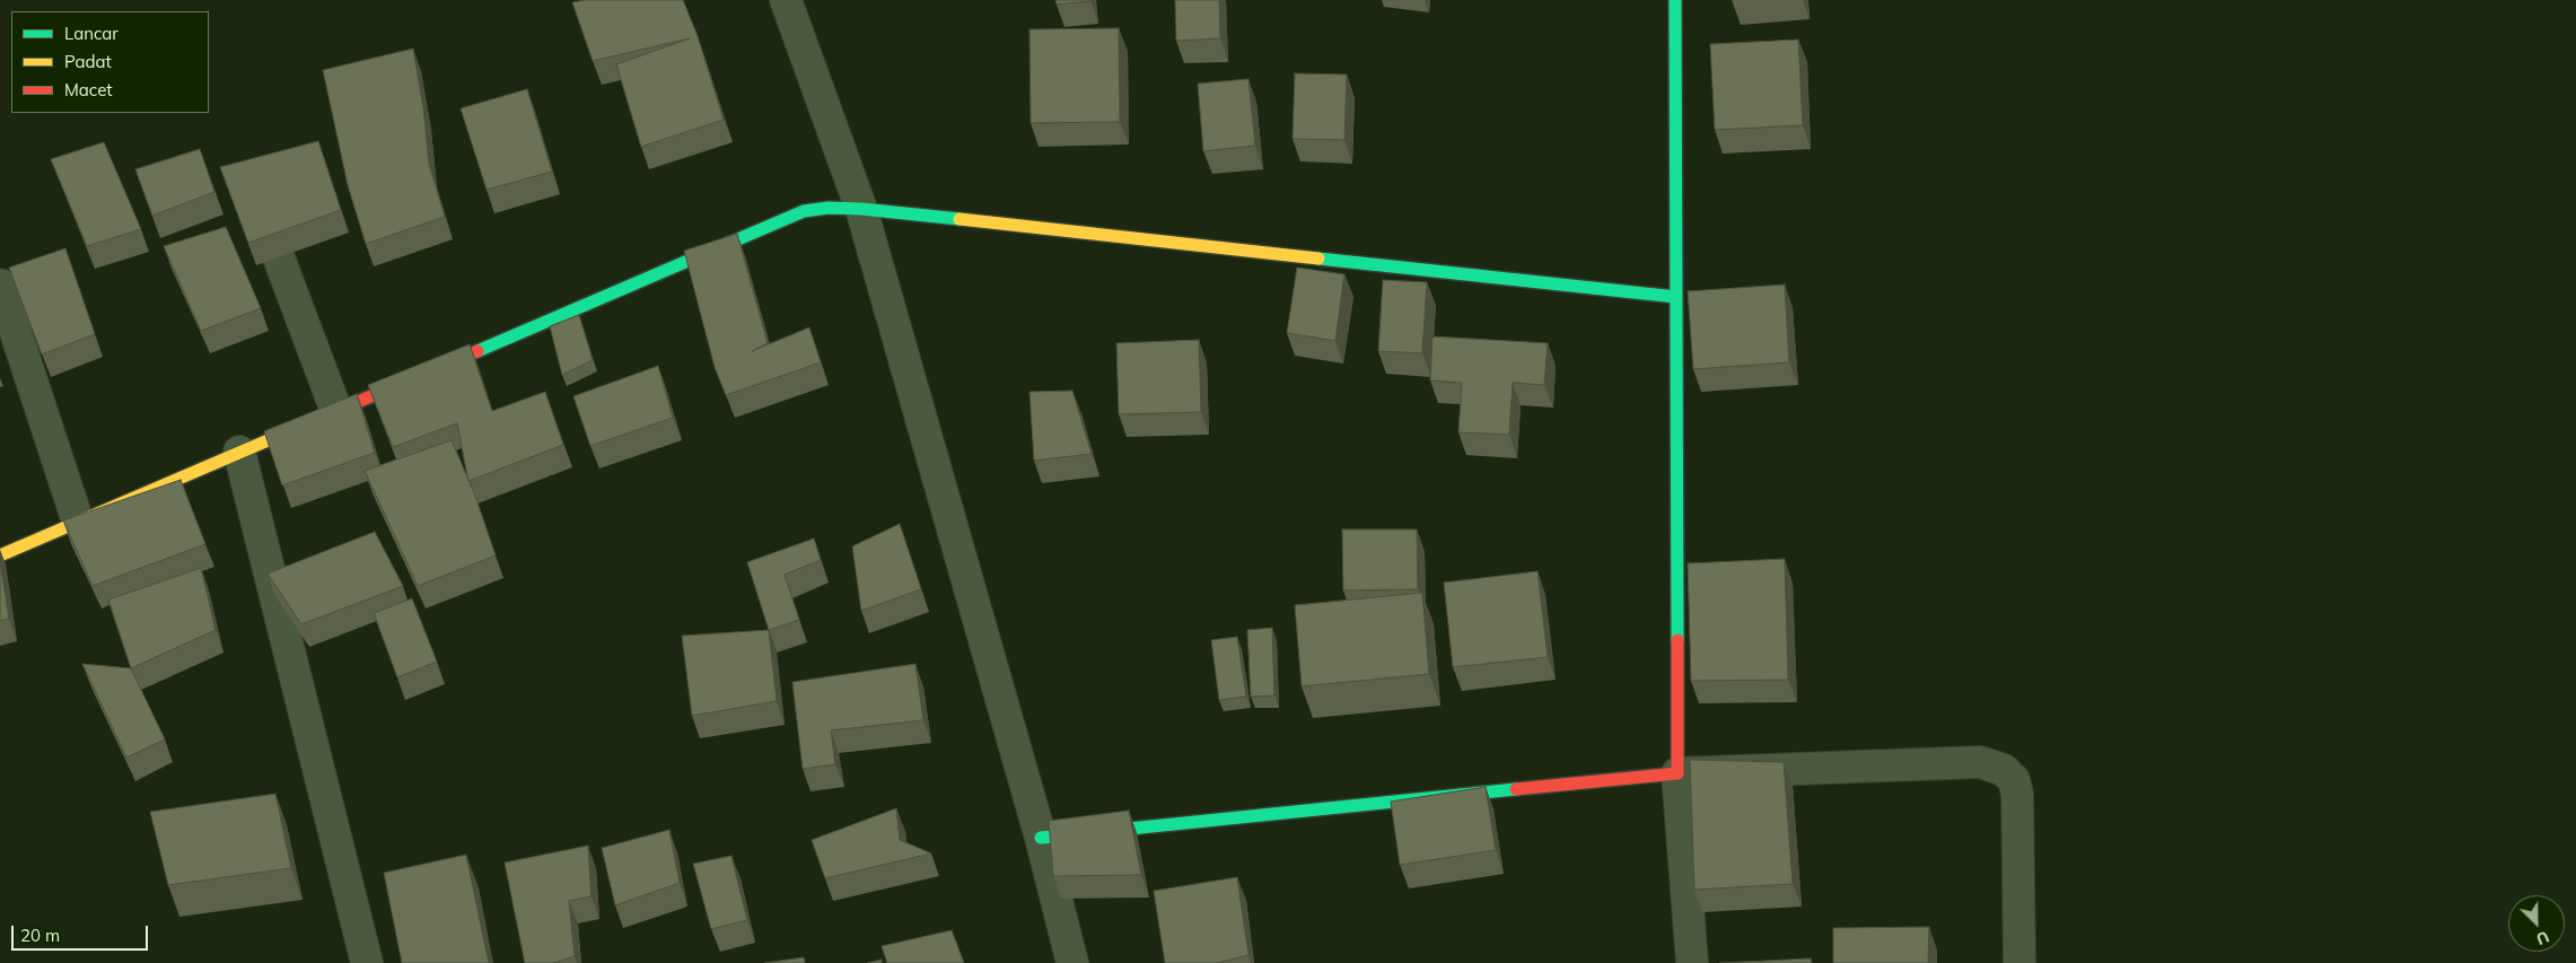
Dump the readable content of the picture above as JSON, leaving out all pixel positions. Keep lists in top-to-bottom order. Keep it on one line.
{"legend":["Lancar","Padat","Macet"],"scale_bar":"20 m","north":"bottom right"}
